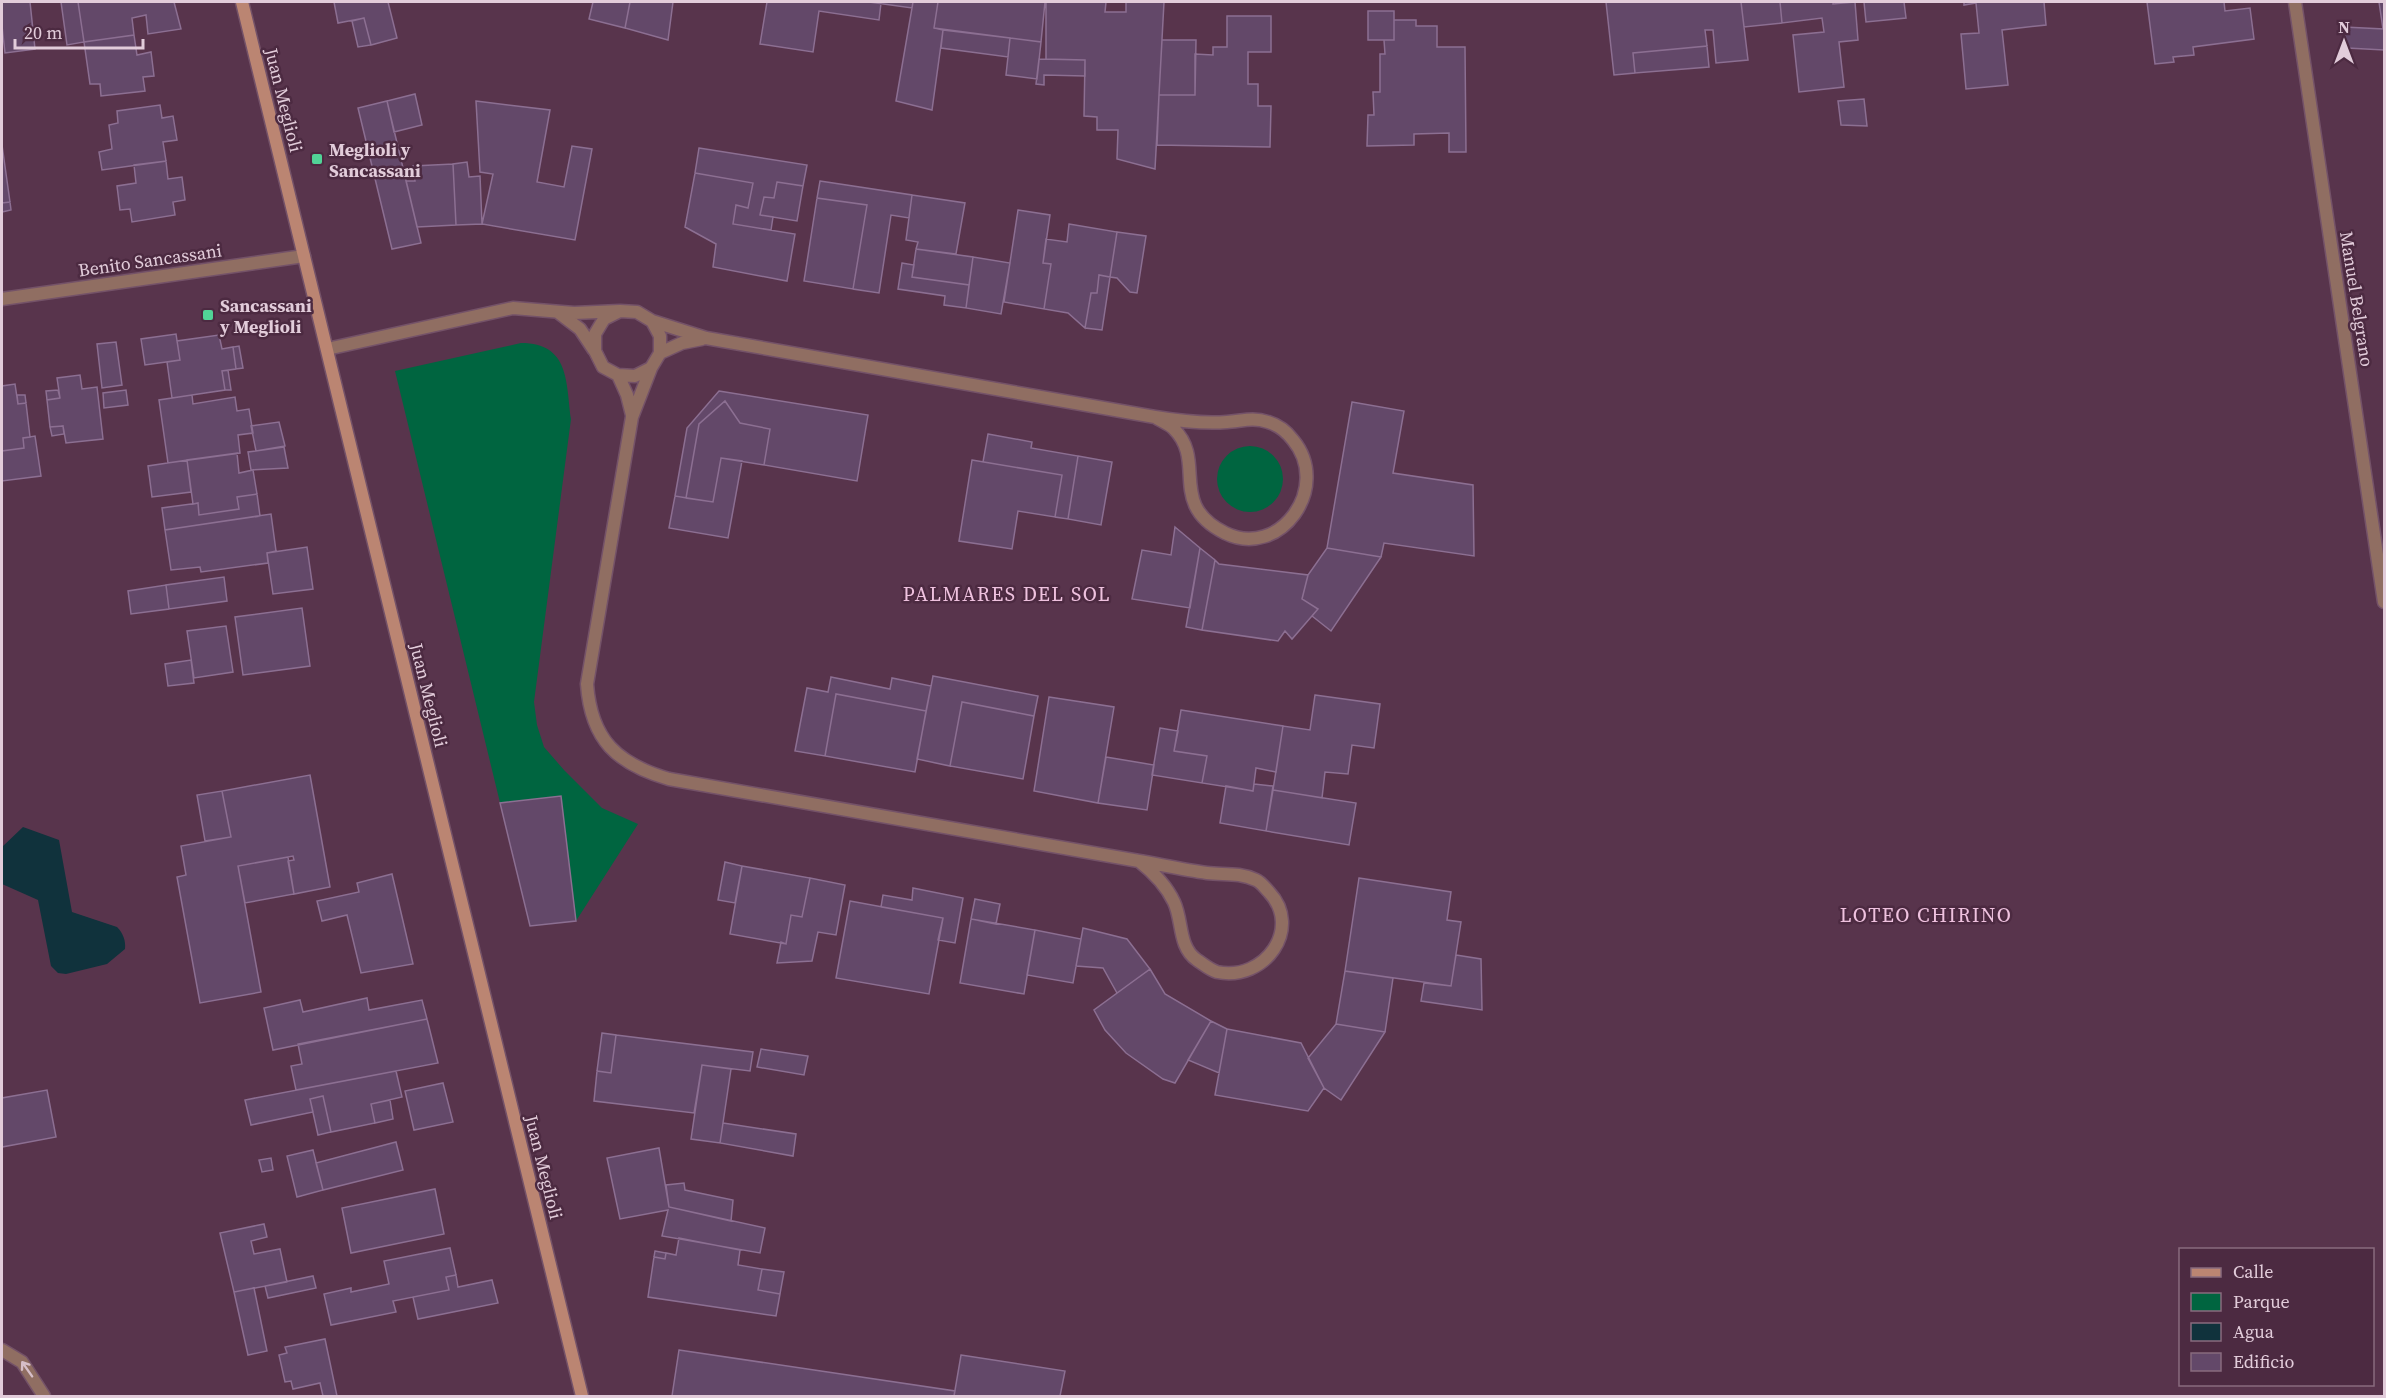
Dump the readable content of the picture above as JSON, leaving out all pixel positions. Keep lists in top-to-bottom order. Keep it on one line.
{"streets":{"main road":["Juan Meglioli"],"street":["Benito Sancassani","Manuel Belgrano"]},"crossings":[["Juan Meglioli","Benito Sancassani"]],"districts":["PALMARES DEL SOL","LOTEO CHIRINO"],"places":{"transit":["Meglioli y Sancassani","Sancassani y Meglioli"]},"legend":["Calle","Parque","Agua","Edificio"],"scale_bar":"20 m","north":"top"}
